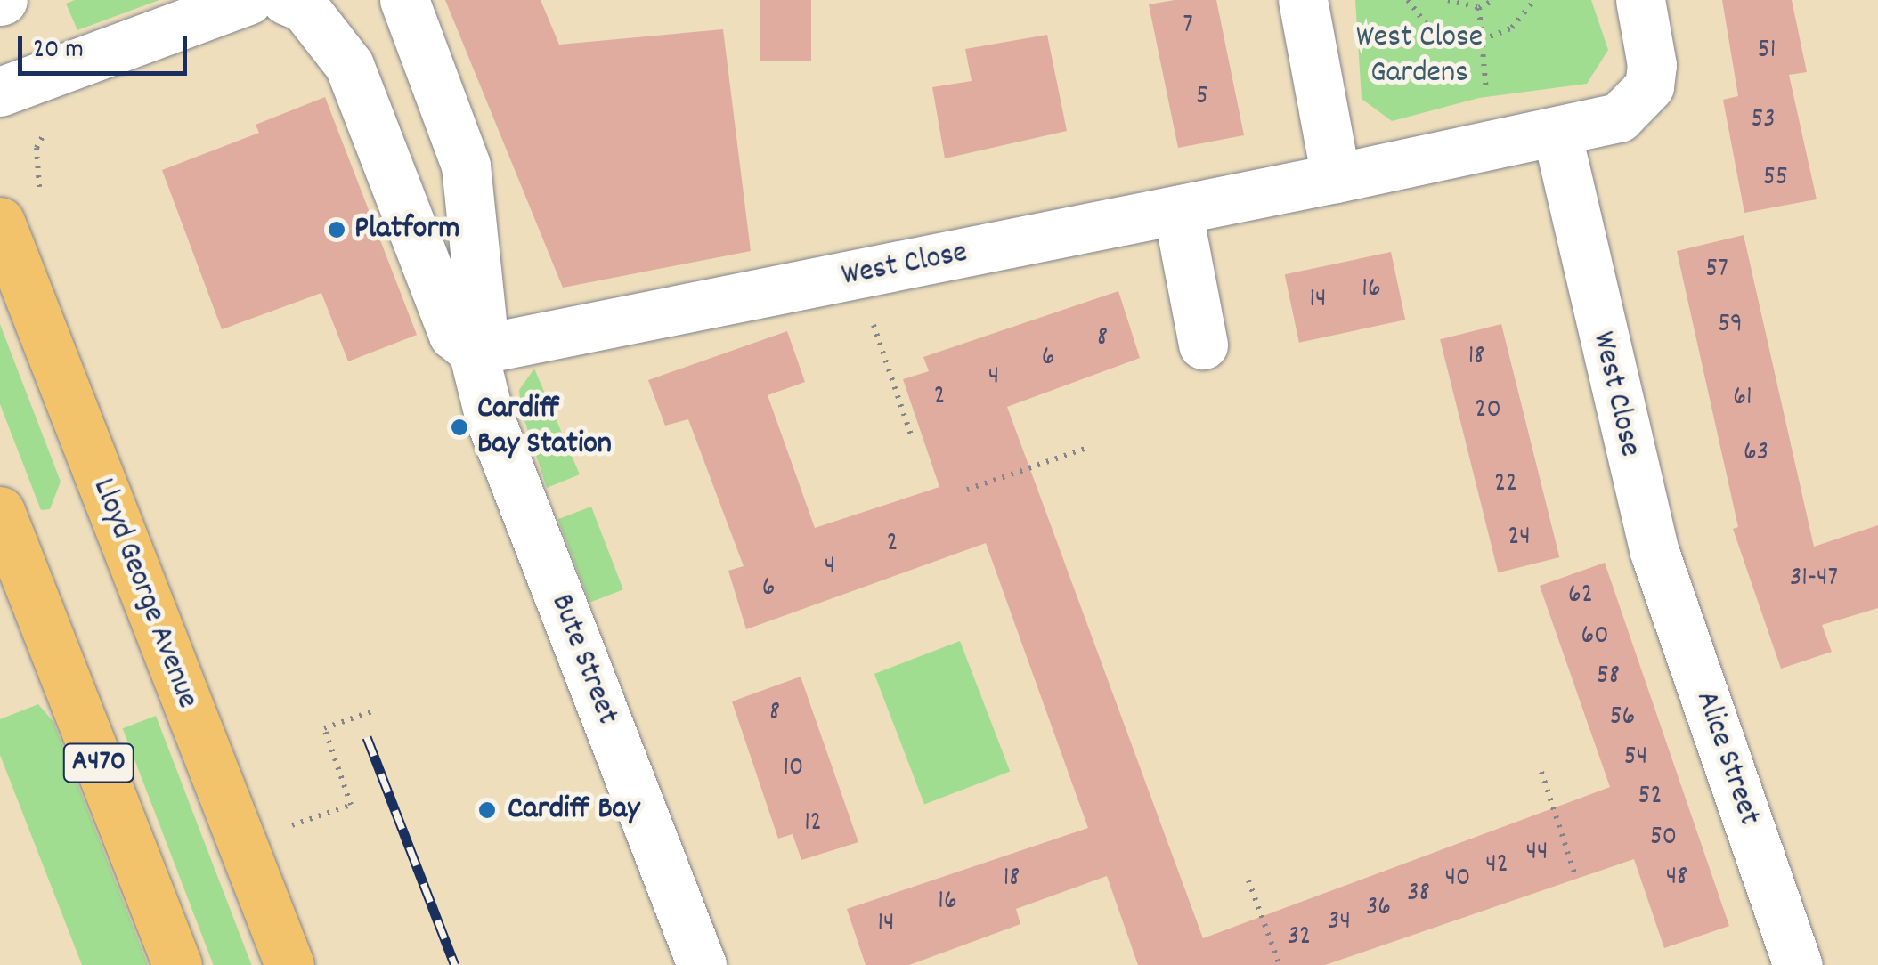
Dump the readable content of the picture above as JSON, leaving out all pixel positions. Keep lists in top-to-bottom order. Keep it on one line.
{"streets":{"main road":["Lloyd George Avenue","A470"],"street":["West Close","Bute Street","Alice Street"]},"crossings":[["West Close","Bute Street"],["West Close","Alice Street"]],"parks":["West Close Gardens"],"places":["Platform","Cardiff Bay Station","Cardiff Bay"],"house_numbers":["7","51","5","53","55","57","16","14","59","8","18","6","4","2","61","20","63","22","24","2","4","31-47","6","62","60","58","8","56","54","10","52","12","50","44","42","48","18","40","38","16","36","34","14","32"],"scale_bar":"20 m"}
